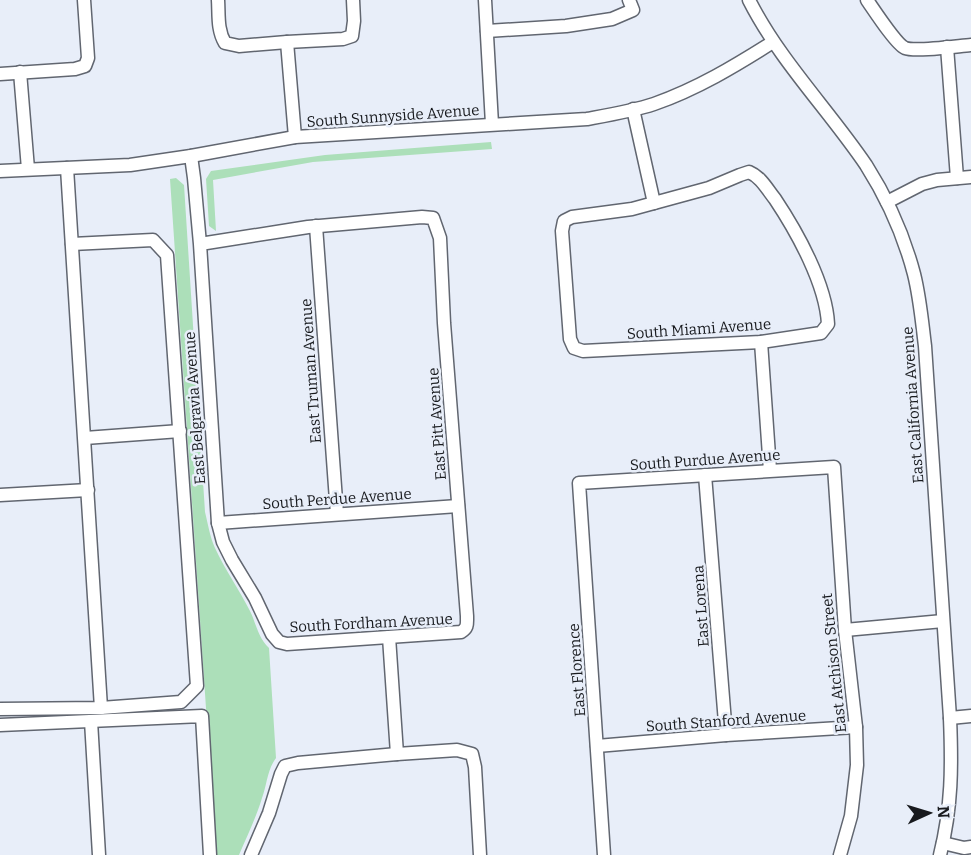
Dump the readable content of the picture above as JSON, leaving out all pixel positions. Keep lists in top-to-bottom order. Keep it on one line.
{"streets":{"street":["South Sunnyside Avenue","South Miami Avenue","East Truman Avenue","East California Avenue","East Belgravia Avenue","East Pitt Avenue","South Purdue Avenue","South Perdue Avenue","East Lorena","South Fordham Avenue","East Atchison Street","East Florence","South Stanford Avenue"]},"crossings":[["South Sunnyside Avenue","East California Avenue"],["South Sunnyside Avenue","East Belgravia Avenue"],["East Truman Avenue","East Pitt Avenue"],["East Truman Avenue","South Perdue Avenue"],["East Belgravia Avenue","South Perdue Avenue"],["East Belgravia Avenue","South Fordham Avenue"],["East Pitt Avenue","South Perdue Avenue"],["East Pitt Avenue","South Fordham Avenue"],["South Purdue Avenue","East Lorena"],["South Purdue Avenue","East Atchison Street"],["South Purdue Avenue","East Florence"],["East Lorena","South Stanford Avenue"],["East Atchison Street","South Stanford Avenue"],["East Florence","South Stanford Avenue"]],"north":"right"}
